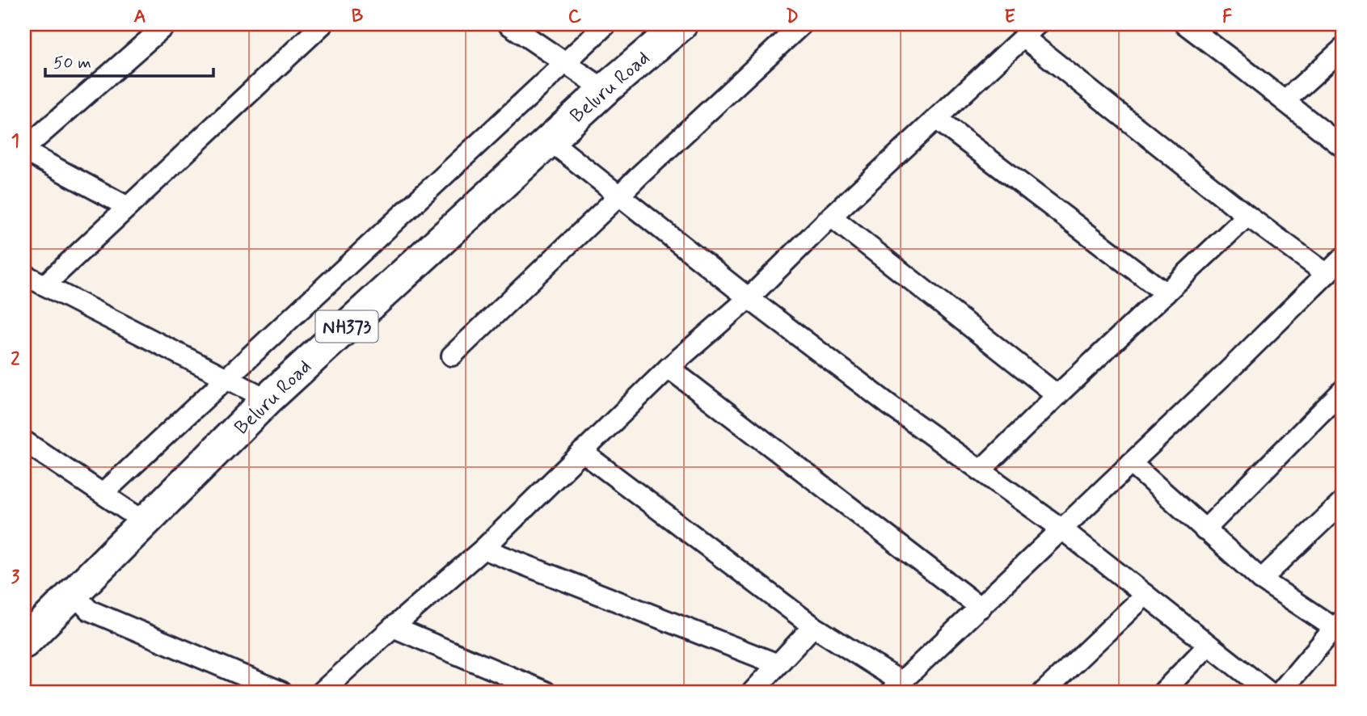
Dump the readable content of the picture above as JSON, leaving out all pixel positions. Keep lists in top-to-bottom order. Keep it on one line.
{"streets":{"highway":["Beluru Road","NH373"]},"scale_bar":"50 m","grid":{"columns":["A","B","C","D","E","F"],"rows":["1","2","3"]}}
